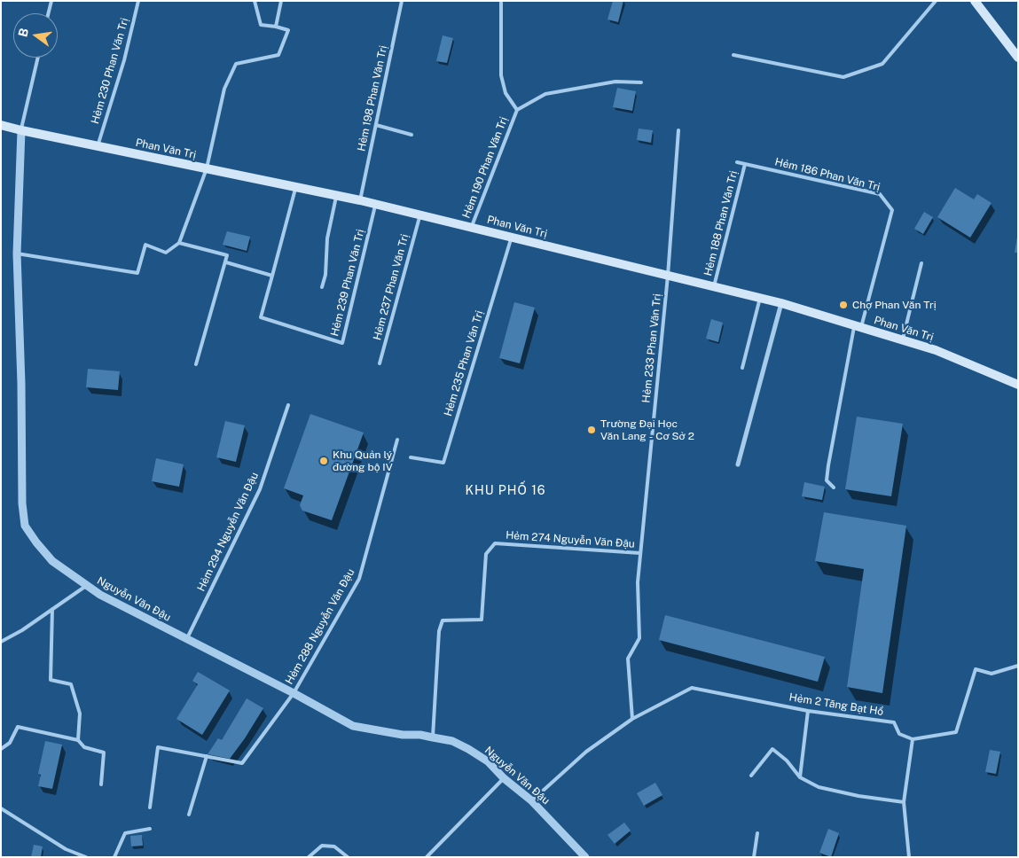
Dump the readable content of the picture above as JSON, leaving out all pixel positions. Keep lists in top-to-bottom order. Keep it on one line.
{"streets":{"main road":["Phan Văn Trị"],"street":["Nguyễn Văn Đậu"],"lane":["Hẻm 230 Phan Văn Trị","Hẻm 198 Phan Văn Trị","Hẻm 190 Phan Văn Trị","Hẻm 186 Phan Văn Trị","Hẻm 188 Phan Văn Trị","Hẻm 239 Phan Văn Trị","Hẻm 237 Phan Văn Trị","Hẻm 233 Phan Văn Trị","Hẻm 235 Phan Văn Trị","Hẻm 294 Nguyễn Văn Đậu","Hẻm 274 Nguyễn Văn Đậu","Hẻm 288 Nguyễn Văn Đậu","Hẻm 2 Tăng Bạt Hổ"]},"crossings":[["Hẻm 230 Phan Văn Trị","Phan Văn Trị"],["Hẻm 198 Phan Văn Trị","Phan Văn Trị"],["Phan Văn Trị","Hẻm 190 Phan Văn Trị"],["Phan Văn Trị","Hẻm 186 Phan Văn Trị"],["Phan Văn Trị","Hẻm 188 Phan Văn Trị"],["Phan Văn Trị","Hẻm 239 Phan Văn Trị"],["Phan Văn Trị","Hẻm 237 Phan Văn Trị"],["Phan Văn Trị","Hẻm 233 Phan Văn Trị"],["Phan Văn Trị","Hẻm 235 Phan Văn Trị"],["Phan Văn Trị","Nguyễn Văn Đậu"],["Hẻm 186 Phan Văn Trị","Hẻm 188 Phan Văn Trị"],["Hẻm 233 Phan Văn Trị","Hẻm 274 Nguyễn Văn Đậu"],["Hẻm 233 Phan Văn Trị","Hẻm 2 Tăng Bạt Hổ"],["Hẻm 294 Nguyễn Văn Đậu","Nguyễn Văn Đậu"],["Hẻm 274 Nguyễn Văn Đậu","Nguyễn Văn Đậu"],["Nguyễn Văn Đậu","Hẻm 288 Nguyễn Văn Đậu"],["Nguyễn Văn Đậu","Hẻm 2 Tăng Bạt Hổ"]],"districts":["KHU PHỐ 16"],"places":["Chợ Phan Văn Trị","Trường Đại Học Văn Lang - Cơ Sở 2","Khu Quản lý đường bộ IV"],"north":"left"}
